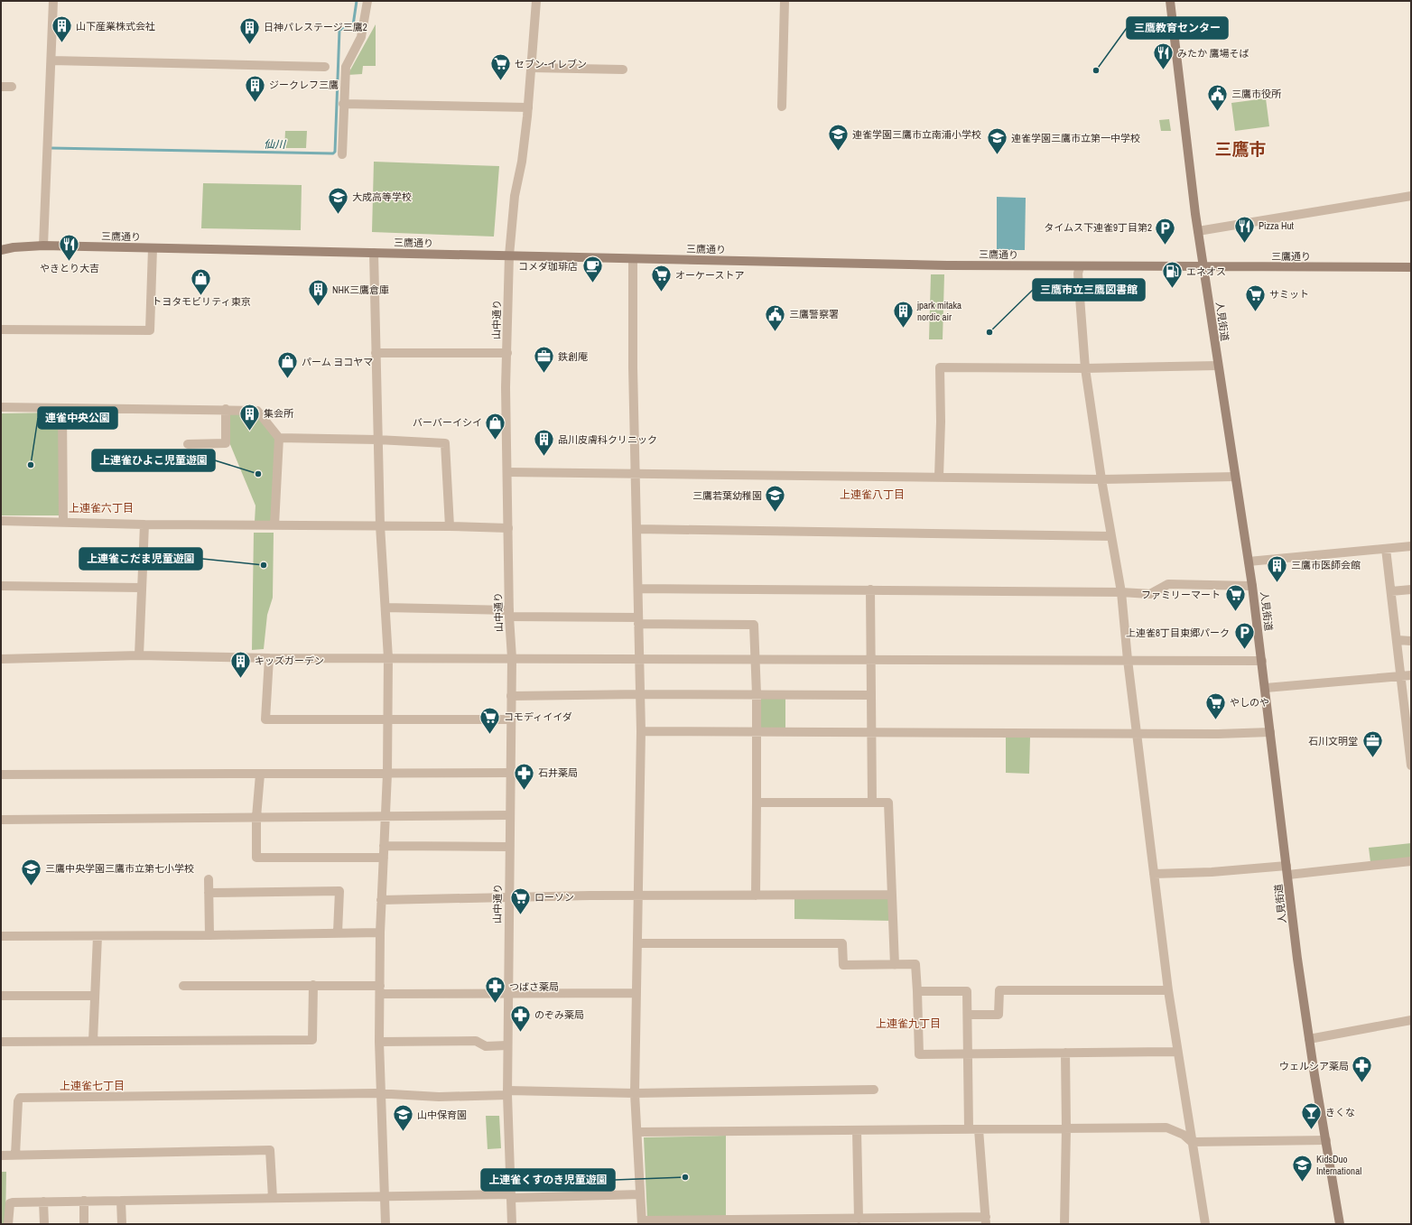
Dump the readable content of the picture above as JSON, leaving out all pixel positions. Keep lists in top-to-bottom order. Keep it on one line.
{"streets":{"main road":["三鷹通り","人見街道"],"street":["山中通り"]},"crossings":[["三鷹通り","山中通り"],["三鷹通り","人見街道"]],"districts":["三鷹市","上連雀八丁目","上連雀六丁目","上連雀九丁目","上連雀七丁目"],"water":["仙川"],"places":{"building":["山下産業株式会社","日神パレステージ三鷹2","ジークレフ三鷹","NHK三鷹倉庫","jpark mitaka nordic air","集会所","品川皮膚科クリニック","三鷹市医師会館","キッズガーデン"],"other":["三鷹教育センター","三鷹市立三鷹図書館","連雀中央公園","上連雀ひよこ児童遊園","上連雀こだま児童遊園","上連雀くすのき児童遊園"],"restaurant":["みたか 鷹場そば","Pizza Hut","やきとり大吉"],"supermarket":["セブン-イレブン","オーケーストア","サミット","ファミリーマート","やしのや","コモディイイダ","ローソン"],"public building":["三鷹市役所","三鷹警察署"],"school or university":["連雀学園三鷹市立南浦小学校","連雀学園三鷹市立第一中学校","大成高等学校","三鷹若葉幼稚園","三鷹中央学園三鷹市立第七小学校","山中保育園","KidsDuo International"],"parking":["タイムス下連雀9丁目第2","上連雀8丁目東郷パーク"],"cafe":["コメダ珈琲店"],"fuel station":["エネオス"],"shop":["トヨタモビリティ東京","パーム ヨコヤマ","バーバーイシイ"],"office":["鉄創庵","石川文明堂"],"pharmacy":["石井薬局","つばさ薬局","のぞみ薬局","ウェルシア薬局"],"bar":["きくな"]}}
